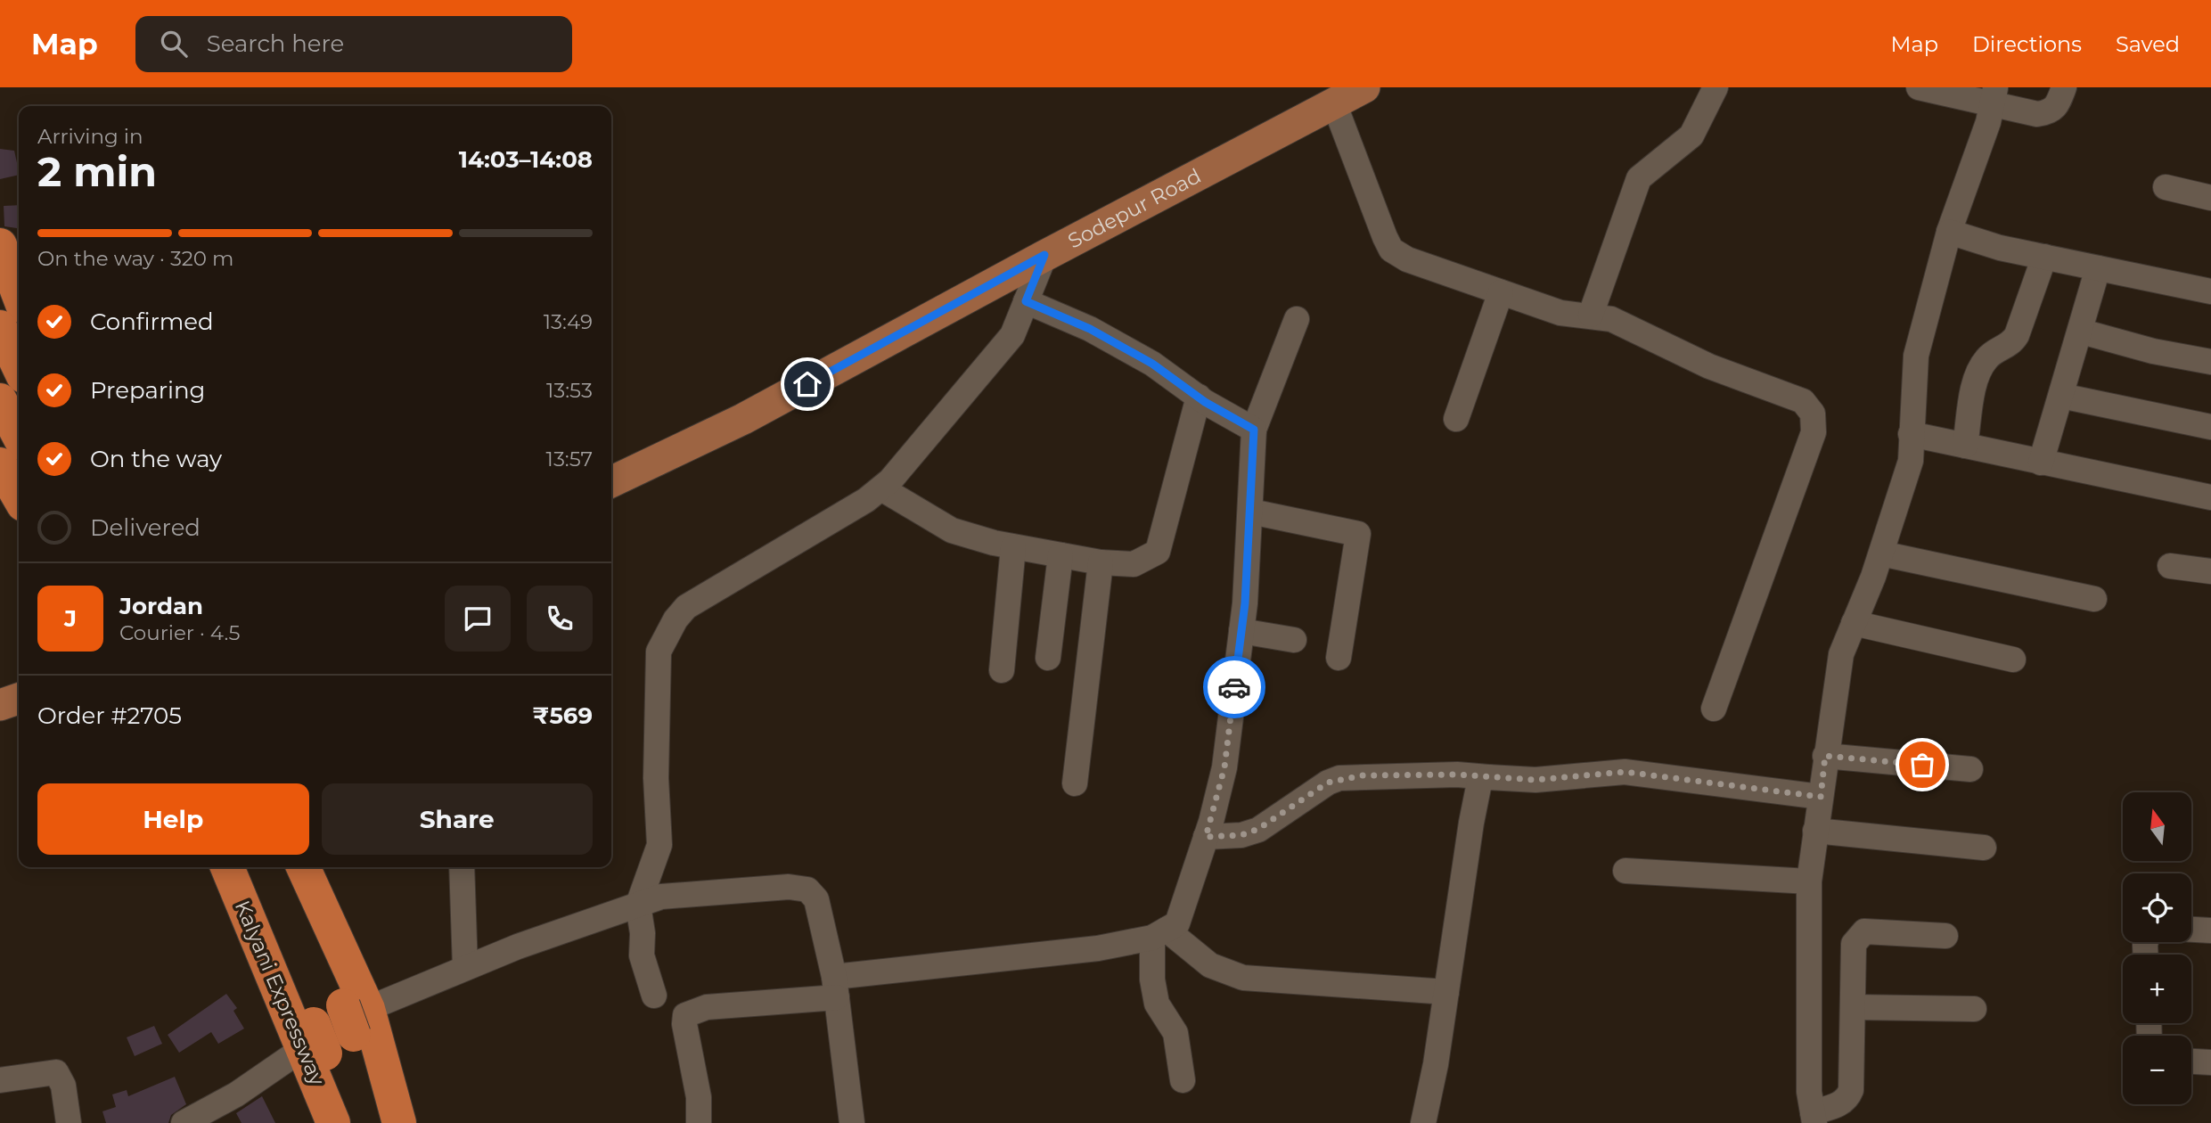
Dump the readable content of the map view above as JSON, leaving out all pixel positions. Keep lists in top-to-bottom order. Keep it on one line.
{"streets":{"highway":["Kalyani Expressway"],"main road":["Sodepur Road"]},"north":"top","page":{"header":"Map","search":"Search here","nav":["Map","Directions","Saved"],"heading":["2 min","Arriving in","14:03–14:08"],"panel":["Jordan","Courier · 4.5","Order #2705","₹569"],"bar":"On the way · 320 m","list":[["Confirmed","13:49"],["Preparing","13:53"],["On the way","13:57"],"Delivered"],"round":"J","buttons":["Help","Share"],"map_buttons":["+","−"]}}
